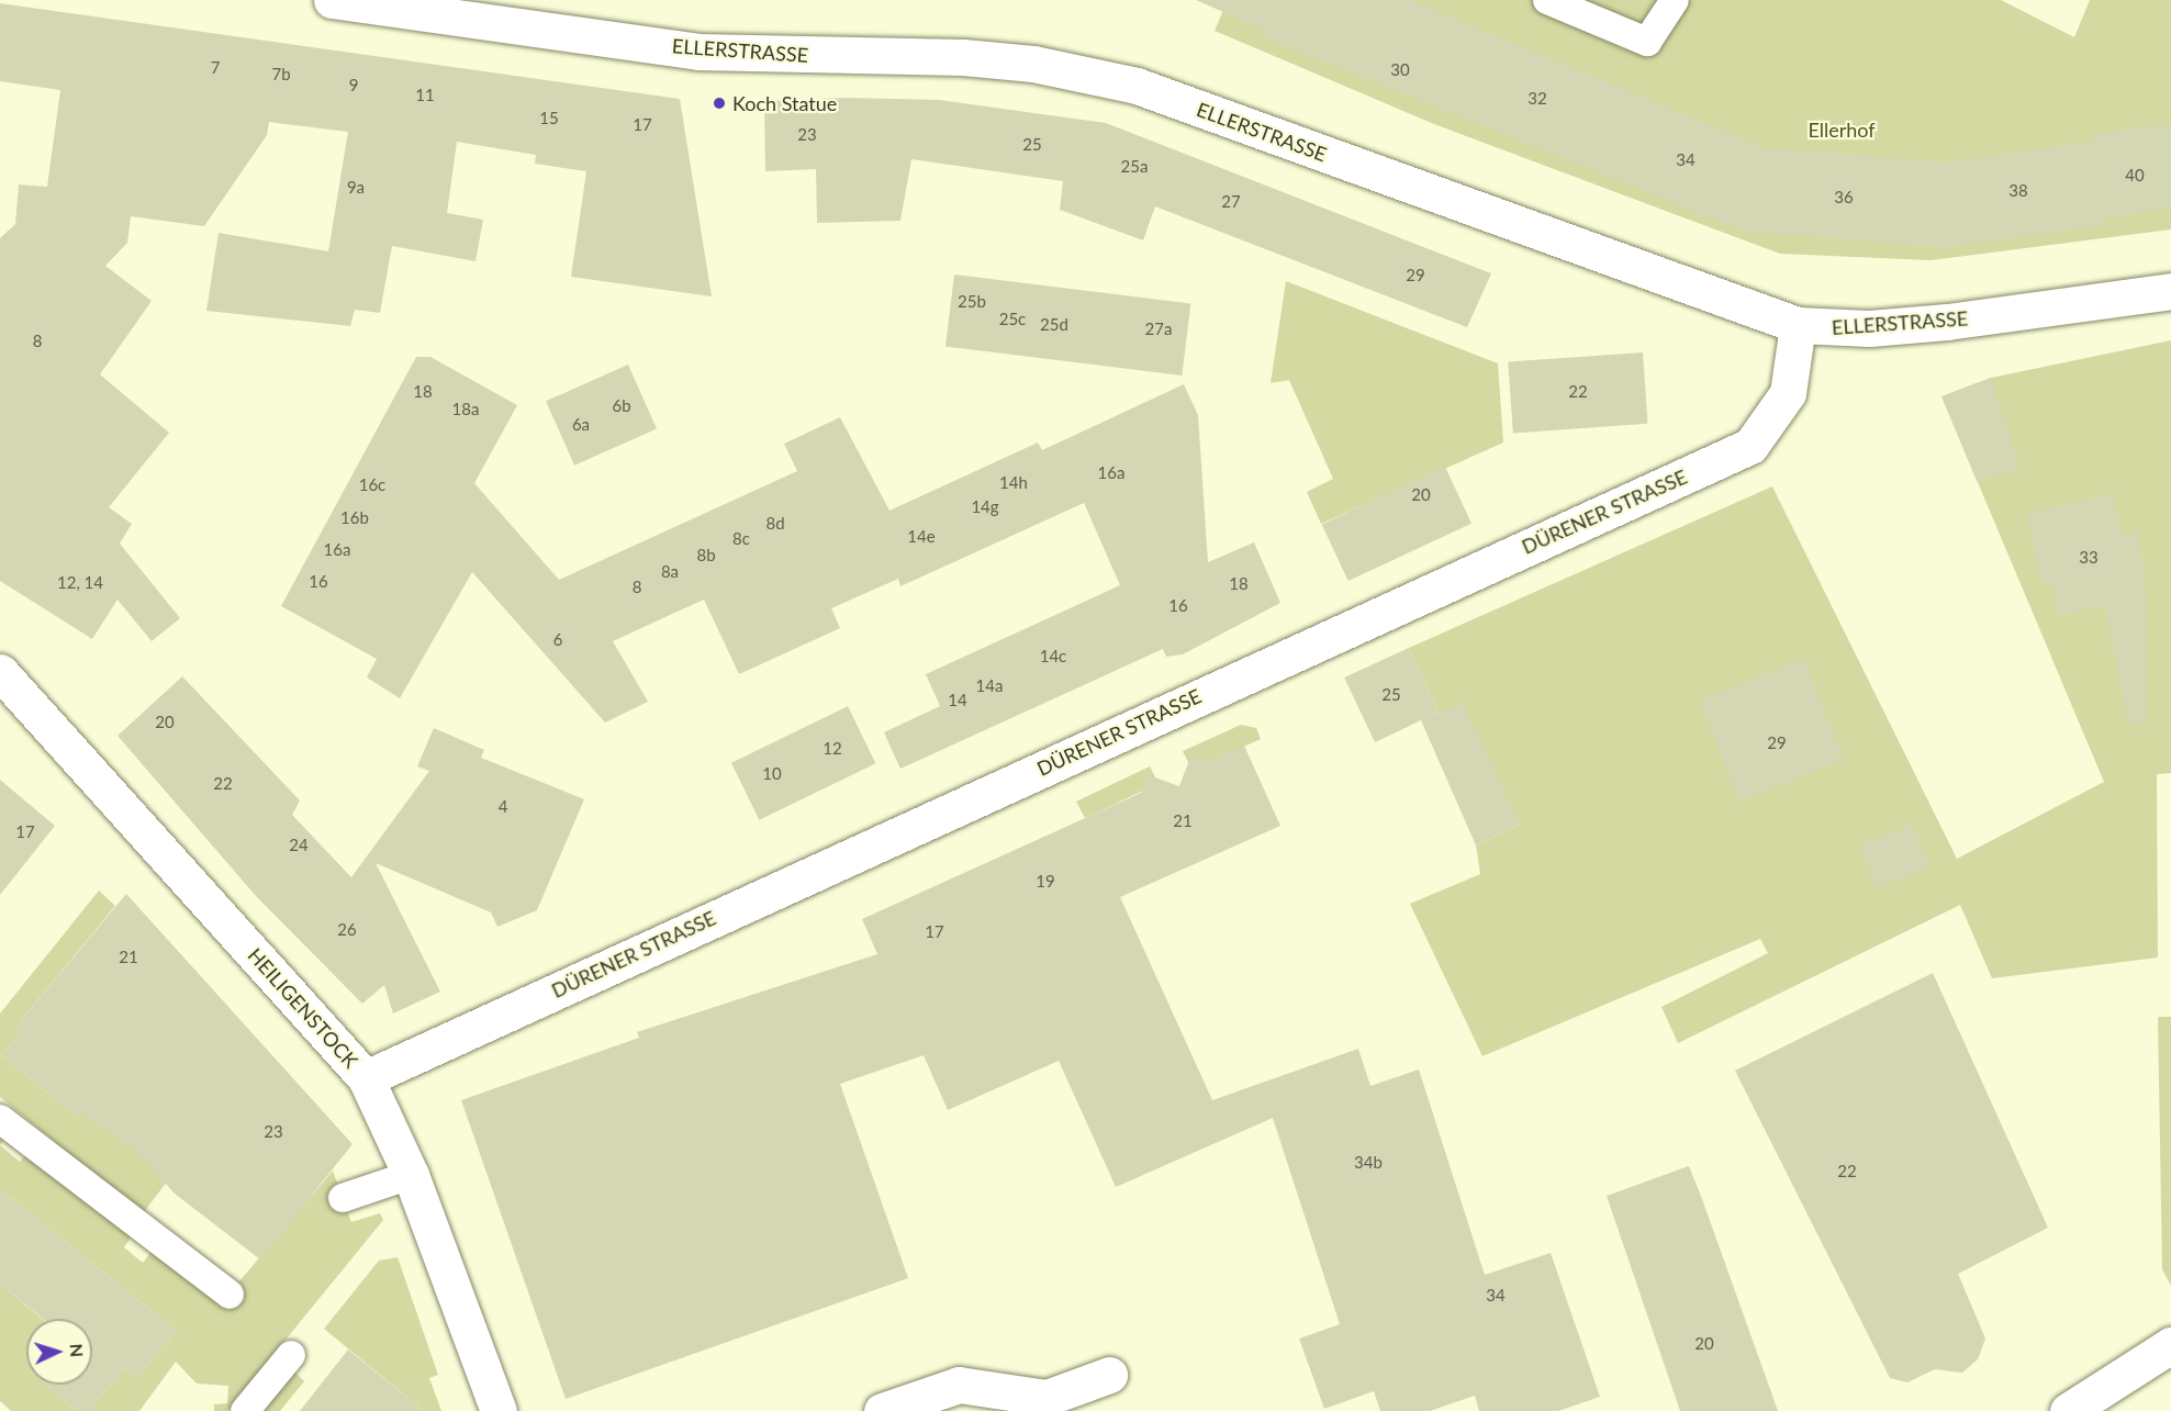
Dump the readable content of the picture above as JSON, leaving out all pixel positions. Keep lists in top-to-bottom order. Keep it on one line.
{"streets":{"street":["ELLERSTRASSE","DÜRENER STRASSE","HEILIGENSTOCK"]},"crossings":[["ELLERSTRASSE","DÜRENER STRASSE"],["DÜRENER STRASSE","HEILIGENSTOCK"]],"parks":["Ellerhof"],"places":["Koch Statue"],"house_numbers":["7","30","7b","9","11","32","15","17","23","25","34","25a","40","9a","38","36","27","29","25b","25c","25d","27a","8","18","22","6b","18a","6a","16a","14h","16c","20","14g","16b","8d","14e","8c","16a","8b","33","8a","16","12, 14","18","8","16","6","14c","14a","25","14","20","29","12","10","22","4","21","17","24","19","26","17","21","23","34b","22","34","20"],"north":"right"}
